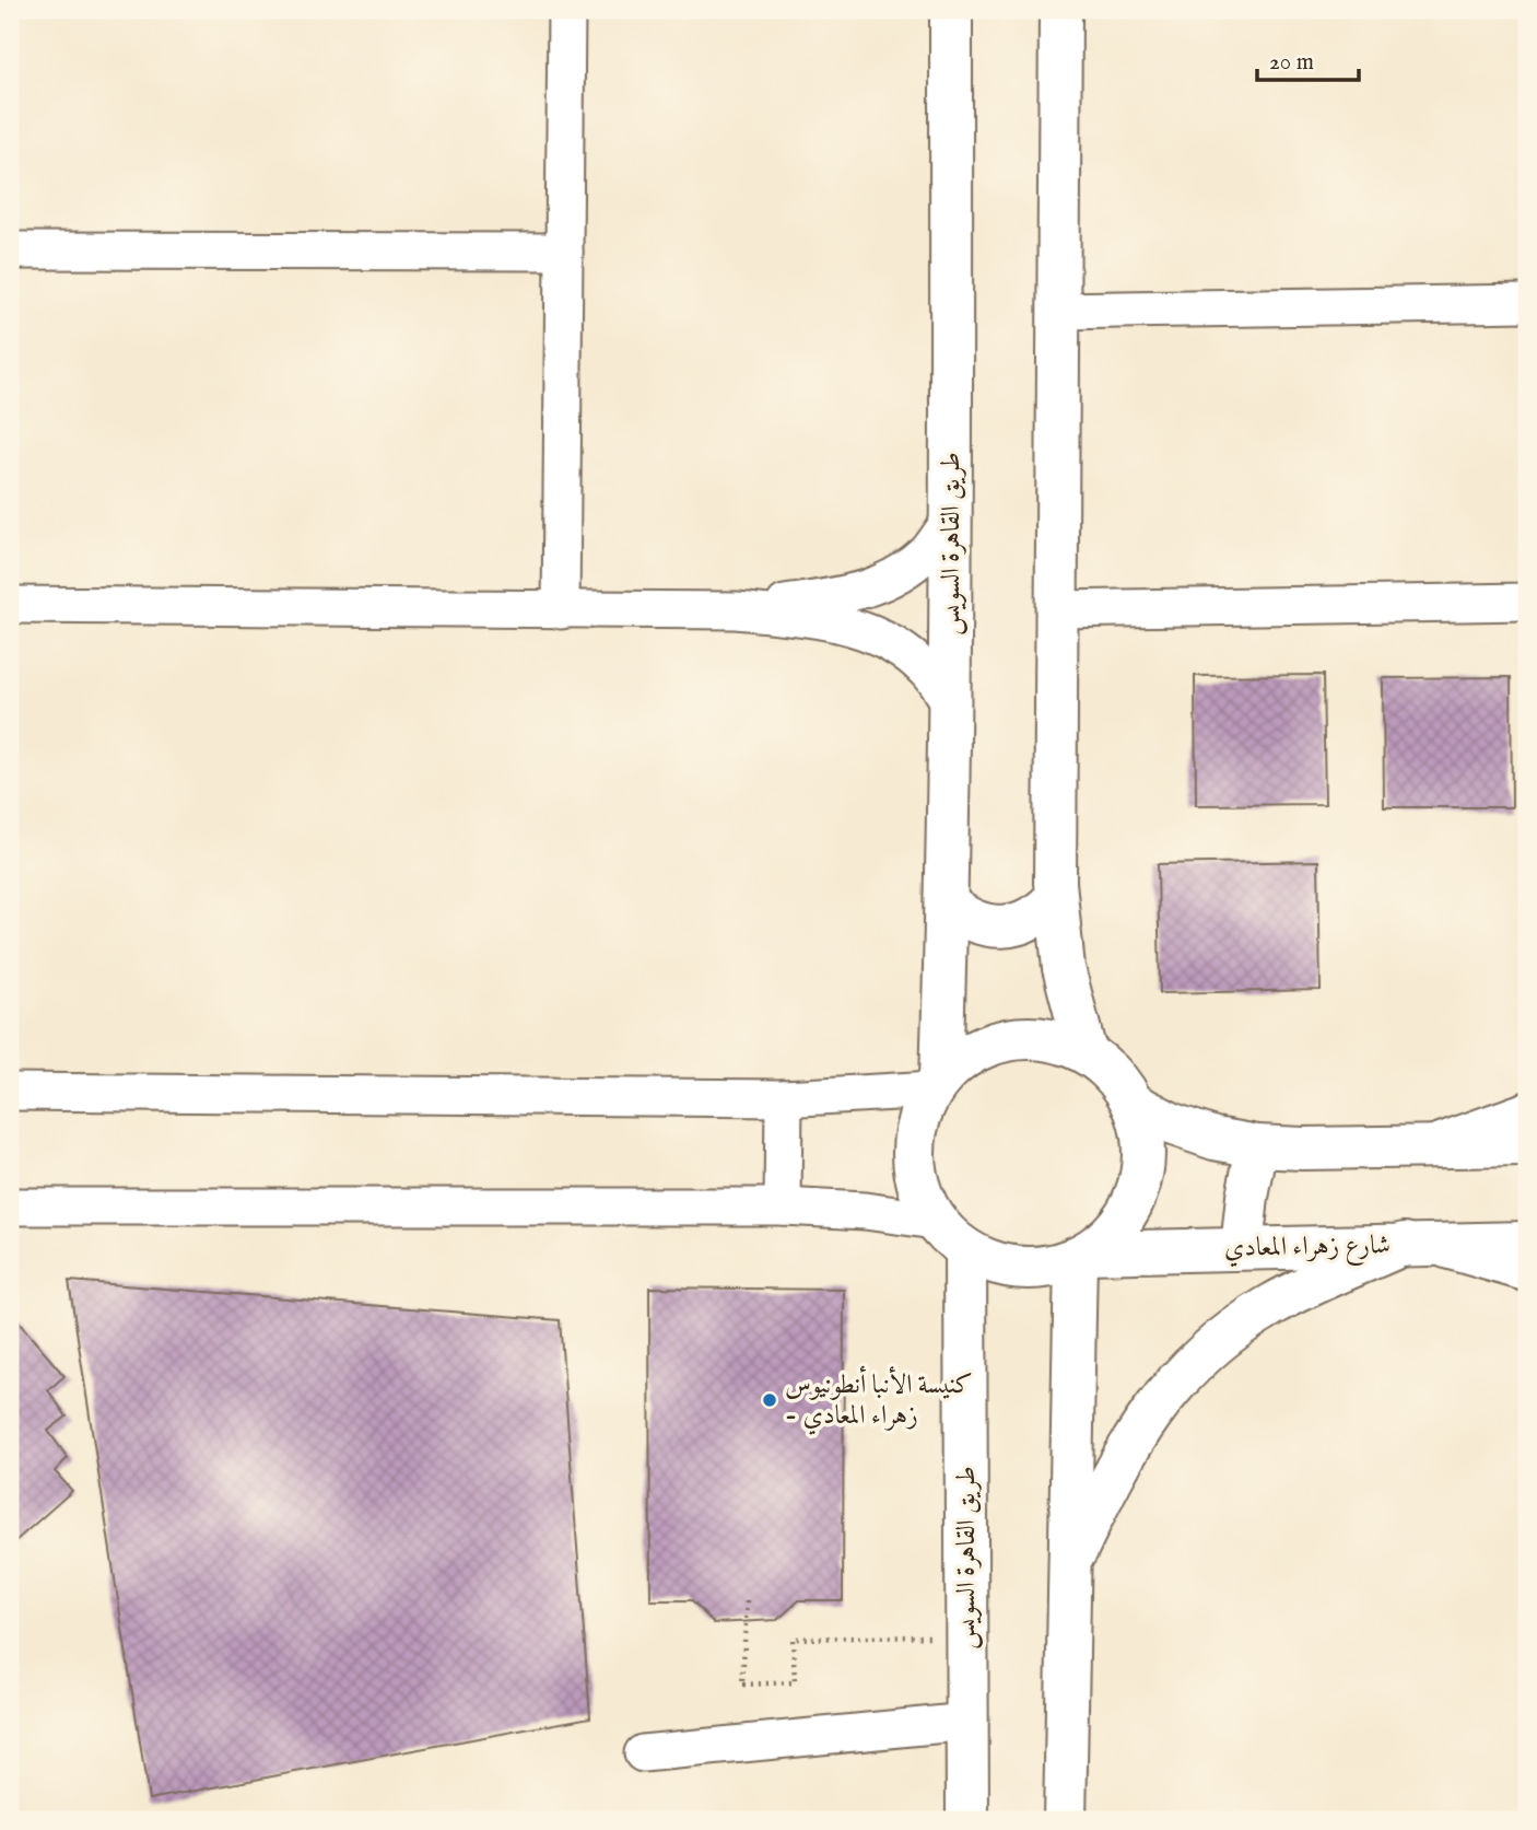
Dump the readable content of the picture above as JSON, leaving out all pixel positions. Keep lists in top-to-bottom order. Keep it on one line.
{"streets":{"main road":["طريق القاهرة السويس","شارع زهراء المعادي"]},"crossings":[["طريق القاهرة السويس","شارع زهراء المعادي"]],"places":["كنيسة الأنبا أنطونيوس - زهراء المعادي"],"scale_bar":"20 m"}
